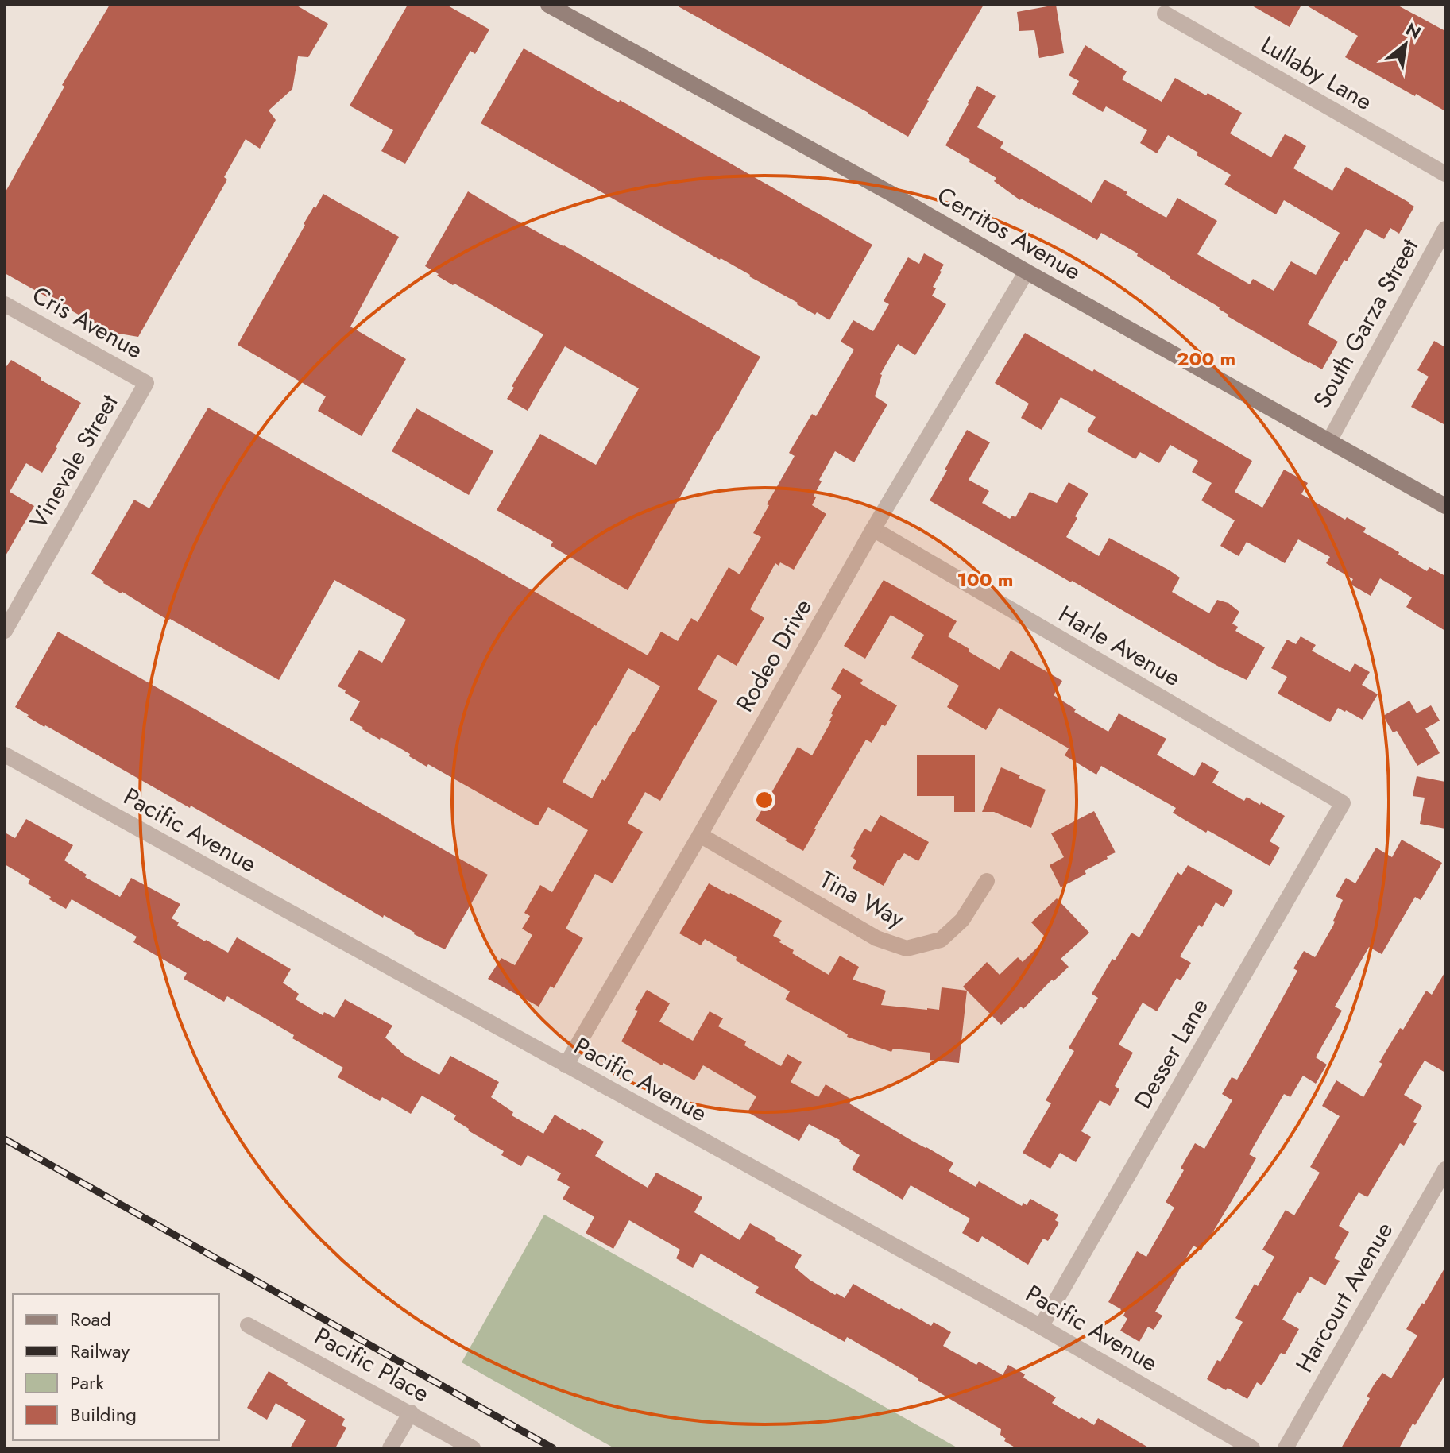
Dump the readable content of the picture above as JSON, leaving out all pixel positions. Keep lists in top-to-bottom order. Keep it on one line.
{"streets":{"street":["Lullaby Lane","Cerritos Avenue","Cris Avenue","South Garza Street","Vinevale Street","Harle Avenue","Rodeo Drive","Pacific Avenue","Tina Way","Desser Lane","Harcourt Avenue","Pacific Place"]},"crossings":[["Cerritos Avenue","South Garza Street"],["Cerritos Avenue","Rodeo Drive"],["Cris Avenue","Vinevale Street"],["Harle Avenue","Rodeo Drive"],["Harle Avenue","Desser Lane"],["Rodeo Drive","Pacific Avenue"],["Rodeo Drive","Tina Way"],["Pacific Avenue","Desser Lane"]],"legend":["Road","Railway","Park","Building"],"north":"top right","rings":["200 m","100 m"]}
